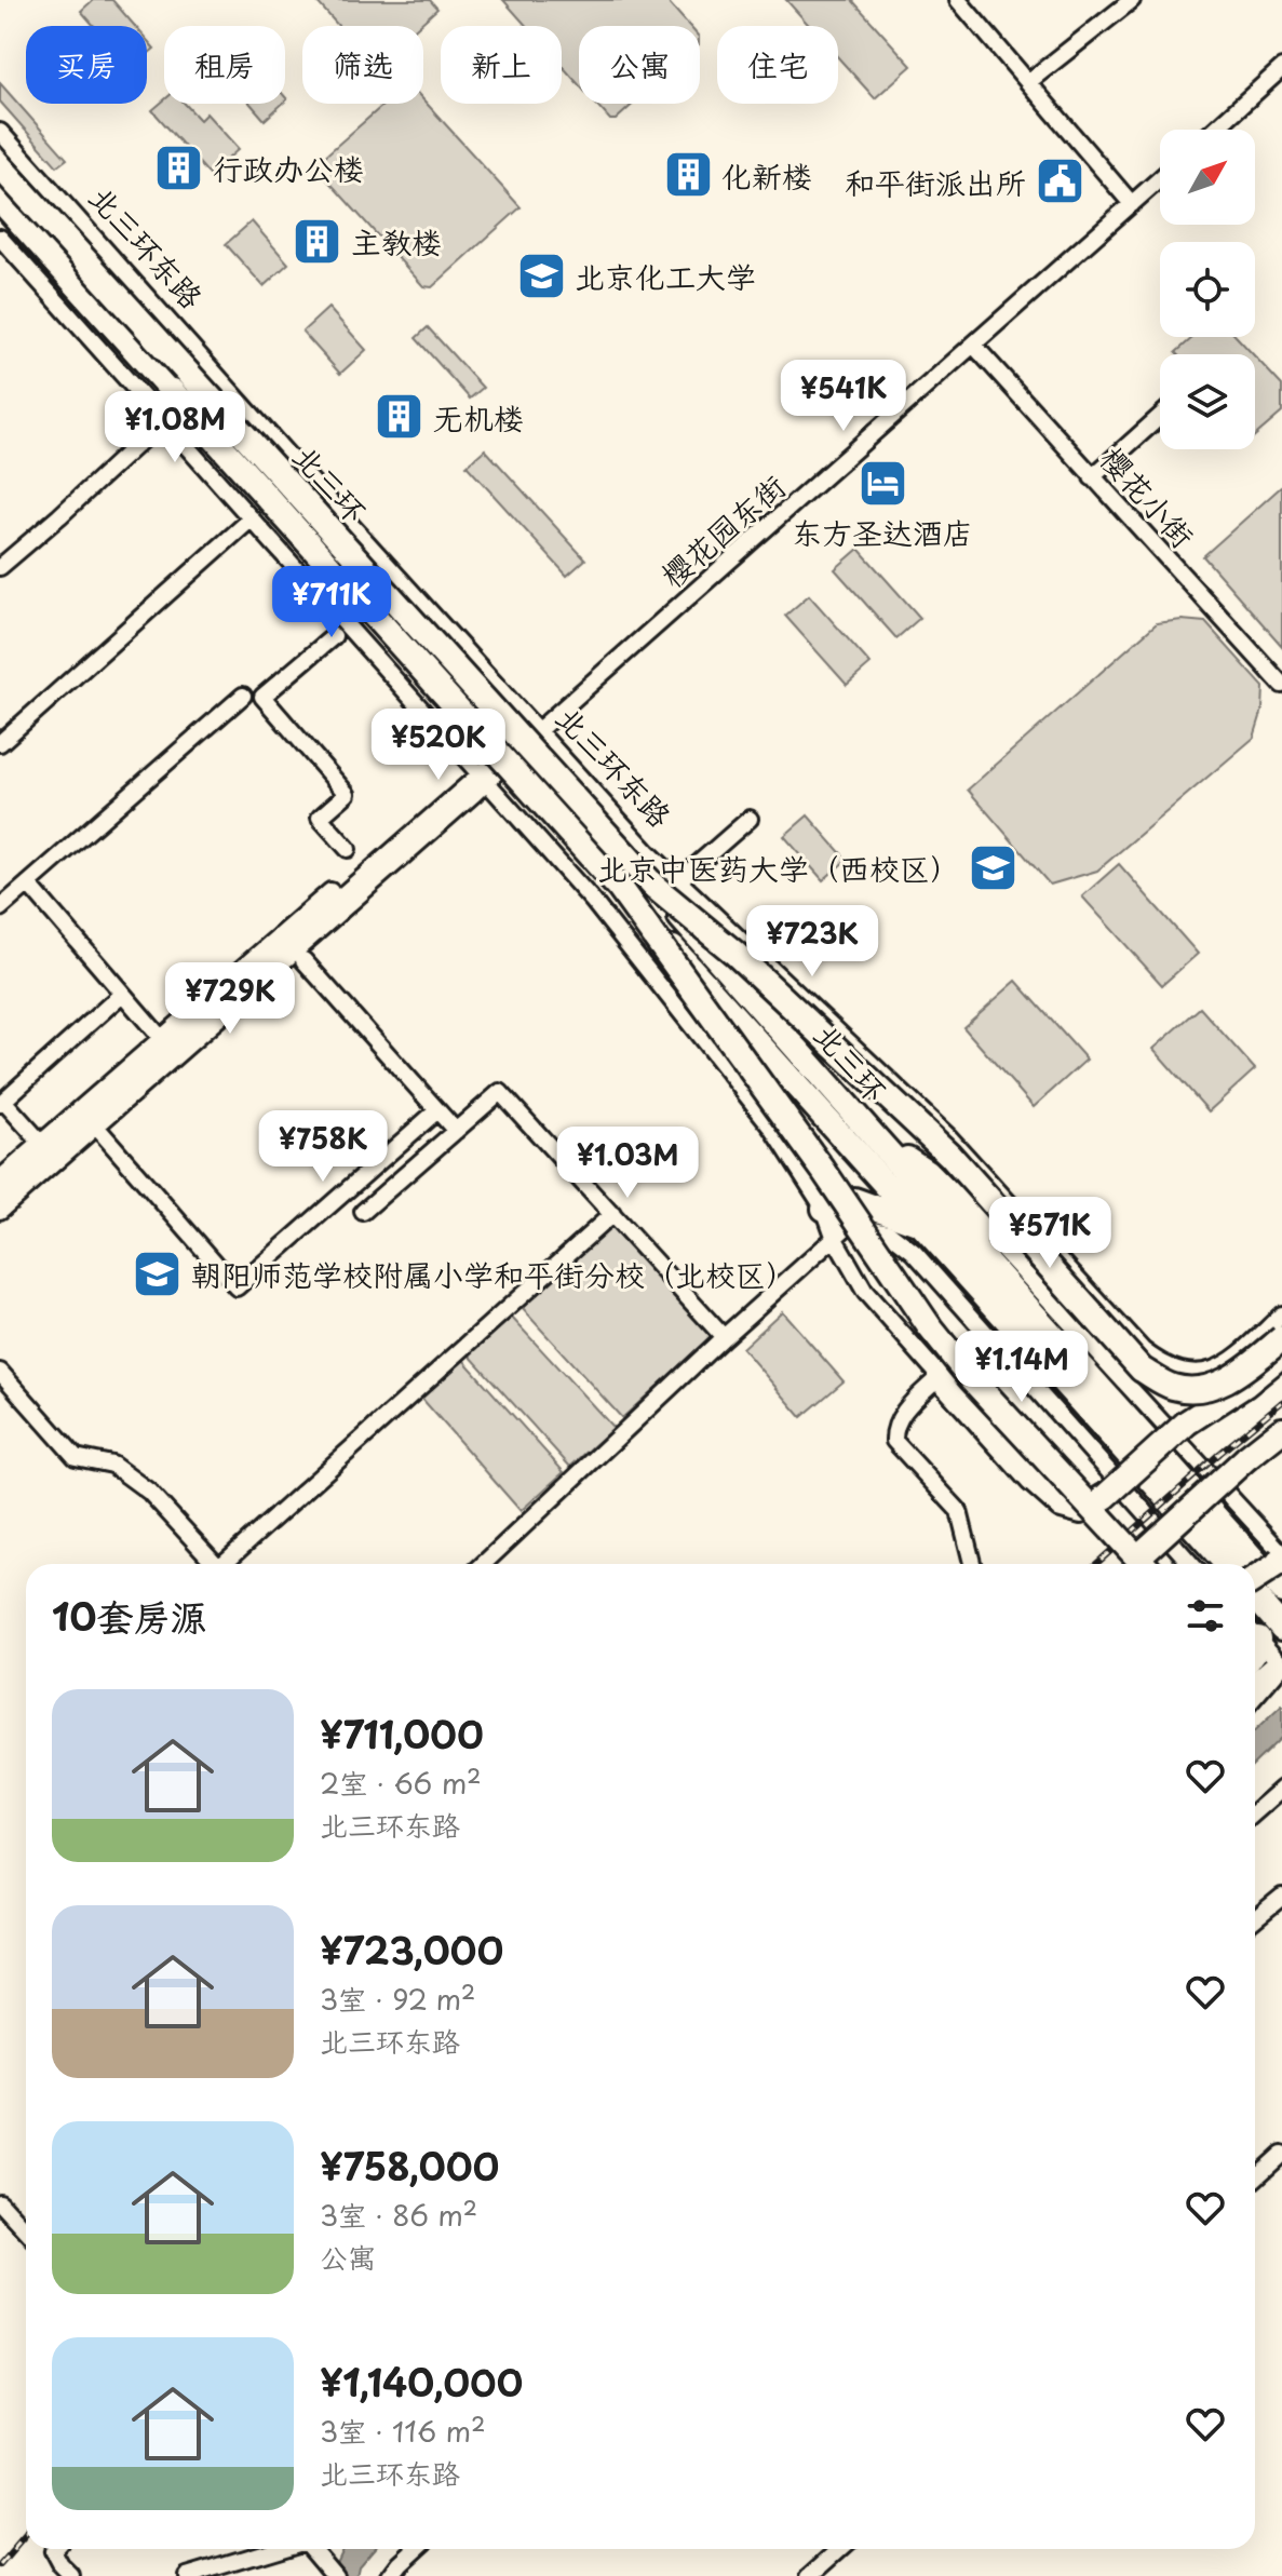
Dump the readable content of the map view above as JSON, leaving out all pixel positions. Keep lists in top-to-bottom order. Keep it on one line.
{"streets":{"highway":["北三环"],"street":["北三环东路","樱花小街","樱花园东街"]},"crossings":[["北三环东路","樱花园东街"],["樱花小街","樱花园东街"]],"places":{"building":["行政办公楼","化新楼","主教楼","无机楼"],"public building":["和平街派出所"],"school or university":["北京化工大学","北京中医药大学（西校区）","朝阳师范学校附属小学和平街分校（北校区）"],"hotel":["东方圣达酒店"]},"north":"top right","page":{"chip":["买房","租房","筛选","新上","公寓","住宅"],"price":["¥541K","¥1.08M","¥711K","¥520K","¥723K","¥729K","¥758K","¥1.03M","¥571K","¥1.14M"],"heading":"10套房源","list":[{"name":"¥711,000","note":"2室 · 66 m² · 北三环东路"},{"name":"¥723,000","note":"3室 · 92 m² · 北三环东路"},{"name":"¥758,000","note":"3室 · 86 m² · 公寓"},{"name":"¥1,140,000","note":"3室 · 116 m² · 北三环东路"}]}}
